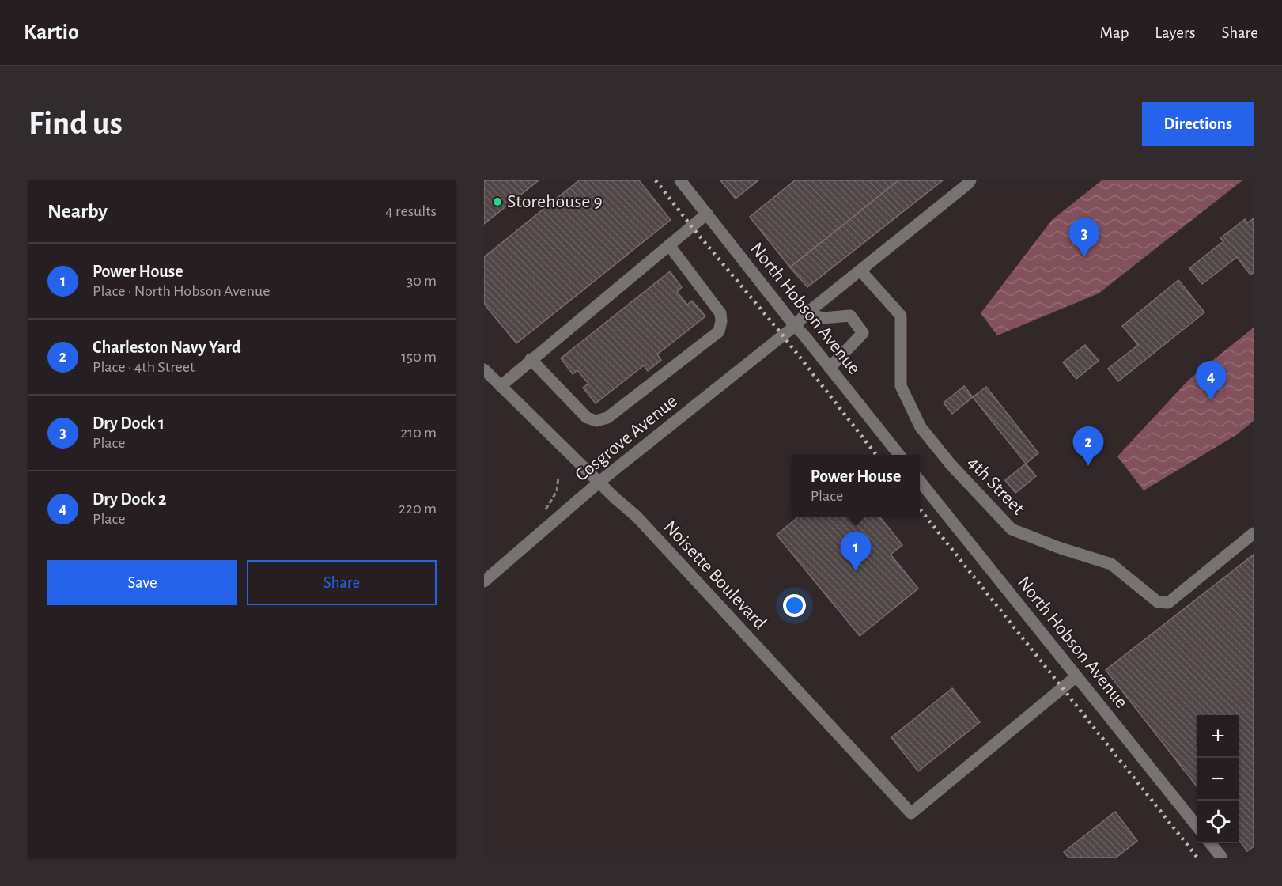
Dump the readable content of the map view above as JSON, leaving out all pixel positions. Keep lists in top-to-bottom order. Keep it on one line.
{"streets":{"street":["North Hobson Avenue","Cosgrove Avenue","4th Street","Noisette Boulevard"]},"crossings":[["North Hobson Avenue","Cosgrove Avenue"],["North Hobson Avenue","Noisette Boulevard"],["Cosgrove Avenue","4th Street"],["Cosgrove Avenue","Noisette Boulevard"]],"places":["Storehouse 9"],"page":{"header":"Kartio","nav":["Map","Layers","Share"],"buttons":["Directions",["Save","Share"]],"title":"Find us","heading":["Nearby","4 results"],"pins":["3","4","2","1"],"list":[{"mark":"1","name":"Power House","note":"Place · North Hobson Avenue","value":"30 m"},{"mark":"2","name":"Charleston Navy Yard","note":"Place · 4th Street","value":"150 m"},{"mark":"3","name":"Dry Dock 1","note":"Place","value":"210 m"},{"mark":"4","name":"Dry Dock 2","note":"Place","value":"220 m"}],"popup":["Power House","Place"],"map_buttons":["+","−"]}}
